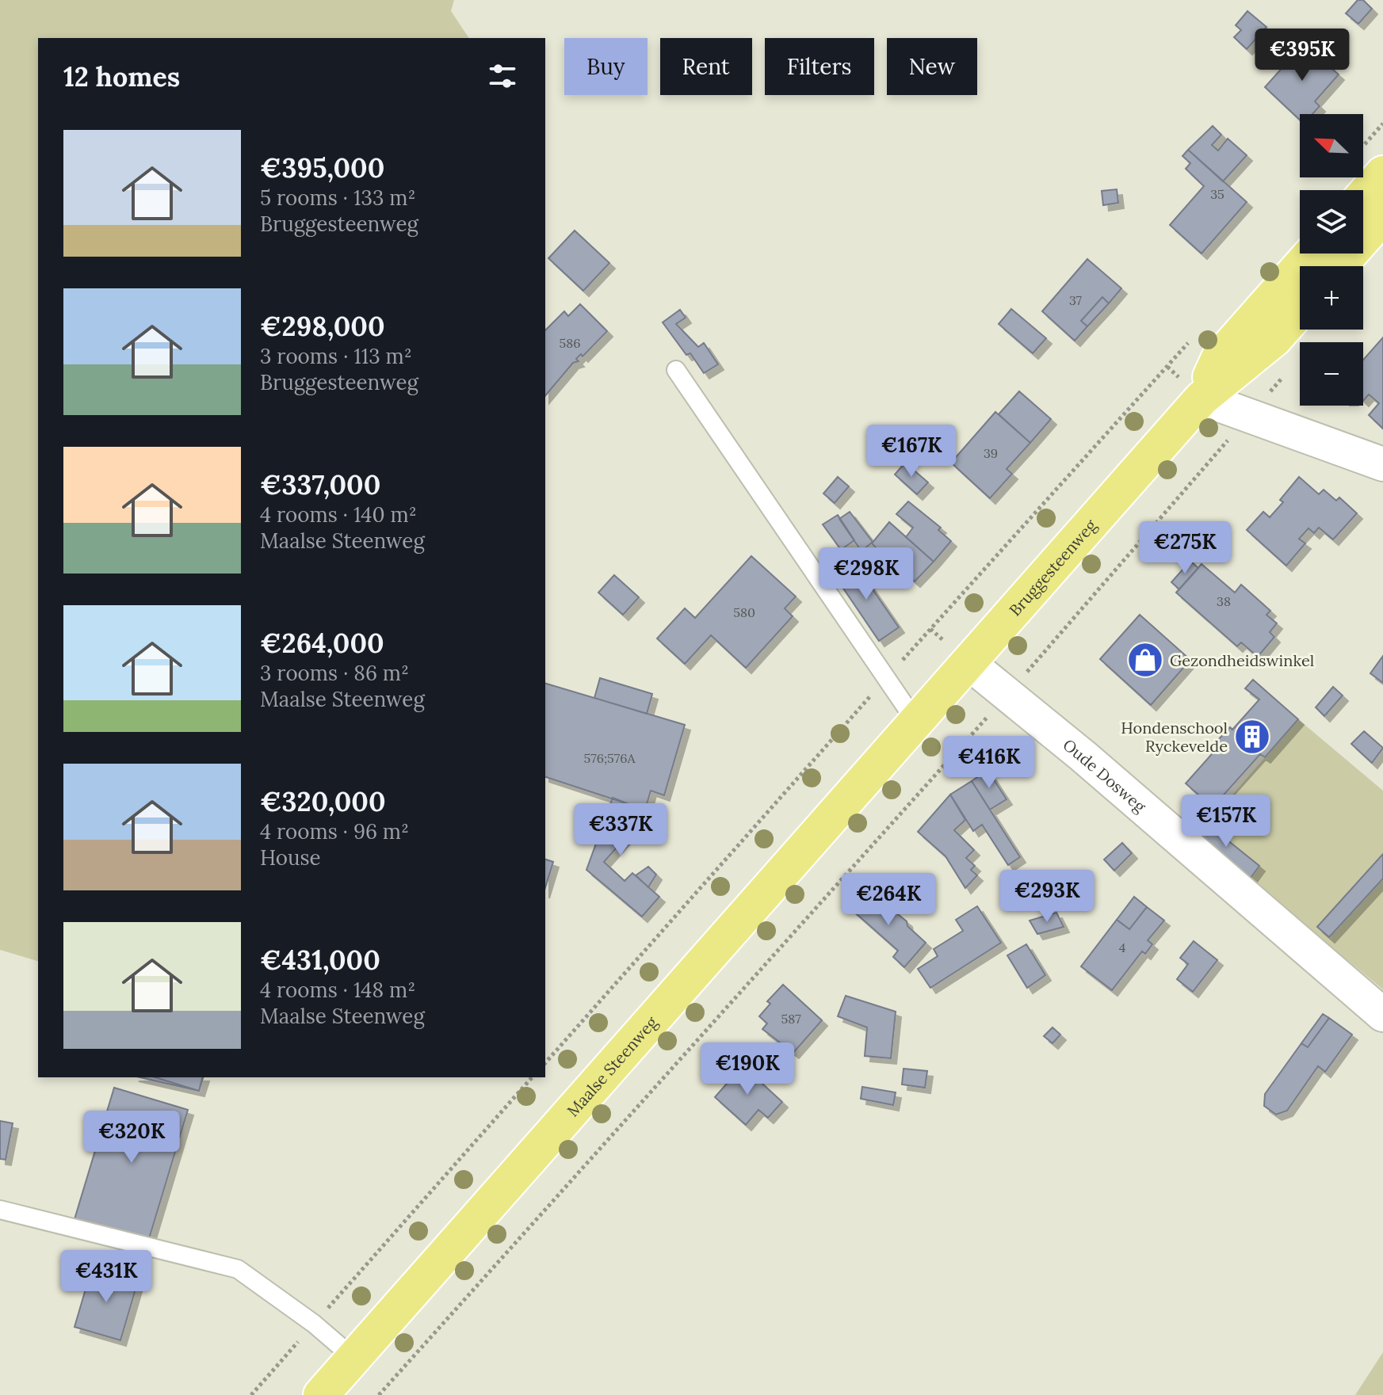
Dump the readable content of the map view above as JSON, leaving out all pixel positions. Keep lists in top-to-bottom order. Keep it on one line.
{"streets":{"main road":["Bruggesteenweg","Maalse Steenweg"],"street":["Oude Dosweg"]},"crossings":[["Bruggesteenweg","Oude Dosweg"],["Bruggesteenweg","Maalse Steenweg"]],"places":{"shop":["Gezondheidswinkel"],"building":["Hondenschool Ryckevelde"]},"house_numbers":["35","37","586","39","38","580","576;576A","4","587"],"north":"top left","page":{"price":["€395K","€167K","€275K","€298K","€416K","€157K","€337K","€293K","€264K","€190K","€320K","€431K"],"chip":["Buy","Rent","Filters","New"],"heading":"12 homes","map_buttons":["+","−"],"list":[{"name":"€395,000","note":"5 rooms · 133 m² · Bruggesteenweg"},{"name":"€298,000","note":"3 rooms · 113 m² · Bruggesteenweg"},{"name":"€337,000","note":"4 rooms · 140 m² · Maalse Steenweg"},{"name":"€264,000","note":"3 rooms · 86 m² · Maalse Steenweg"},{"name":"€320,000","note":"4 rooms · 96 m² · House"},{"name":"€431,000","note":"4 rooms · 148 m² · Maalse Steenweg"}]}}
